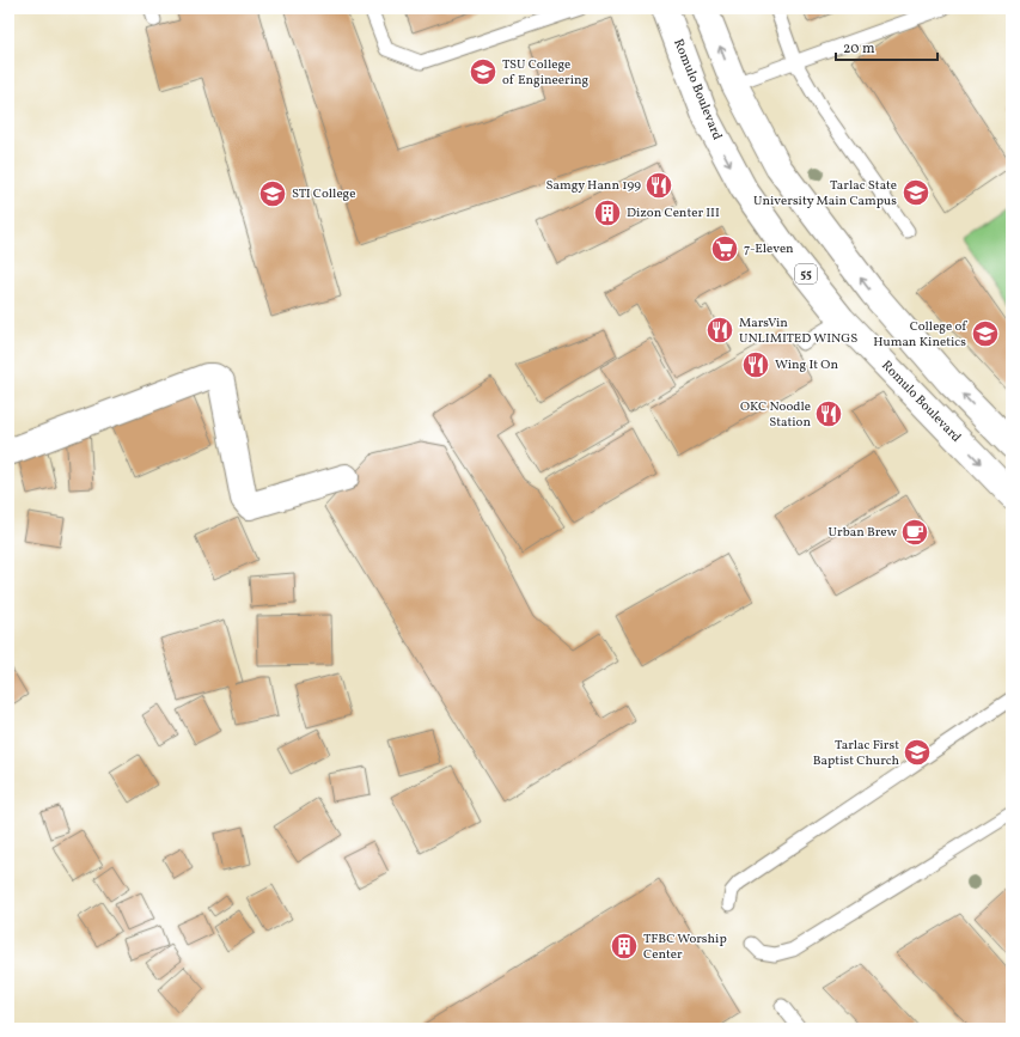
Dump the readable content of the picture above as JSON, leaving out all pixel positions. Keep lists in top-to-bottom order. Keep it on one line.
{"streets":{"main road":["Romulo Boulevard","55"]},"places":{"school or university":["TSU College of Engineering","Tarlac State University Main Campus","STI College","College of Human Kinetics","Tarlac First Baptist Church"],"restaurant":["Samgy Hann 199","MarsVin UNLIMITED WINGS","Wing It On","OKC Noodle Station"],"building":["Dizon Center III","TFBC Worship Center"],"supermarket":["7-Eleven"],"cafe":["Urban Brew"]},"scale_bar":"20 m"}
